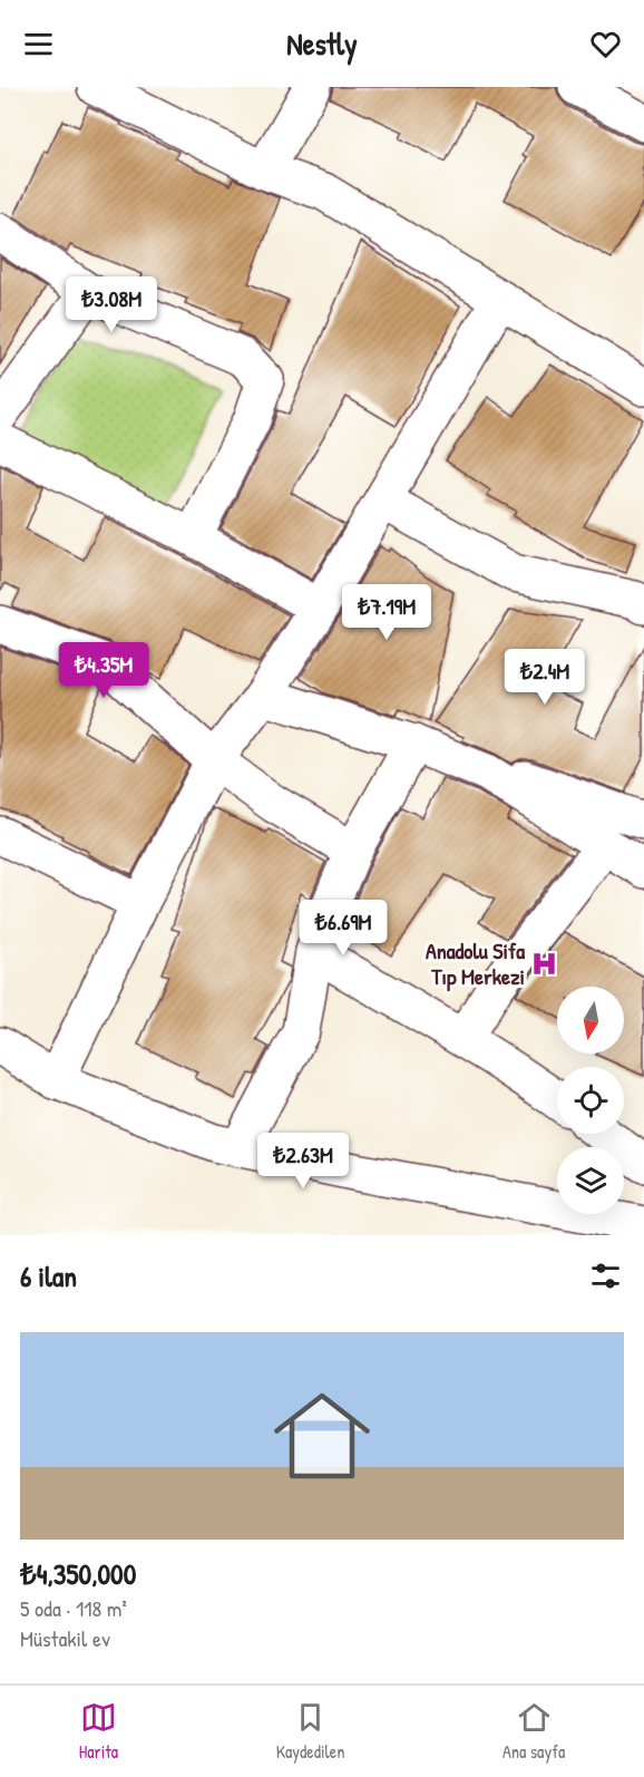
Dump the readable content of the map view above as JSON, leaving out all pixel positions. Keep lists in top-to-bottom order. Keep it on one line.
{"places":{"hospital":["Anadolu Sifa Tıp Merkezi"]},"north":"bottom","page":{"header":"Nestly","price":["₺3.08M","₺7.19M","₺4.35M","₺2.4M","₺6.69M","₺2.63M"],"heading":"6 ilan","list":[{"name":"₺4,350,000","note":"5 oda · 118 m² · Müstakil ev"}],"tabs":["Harita","Kaydedilen","Ana sayfa"]}}
